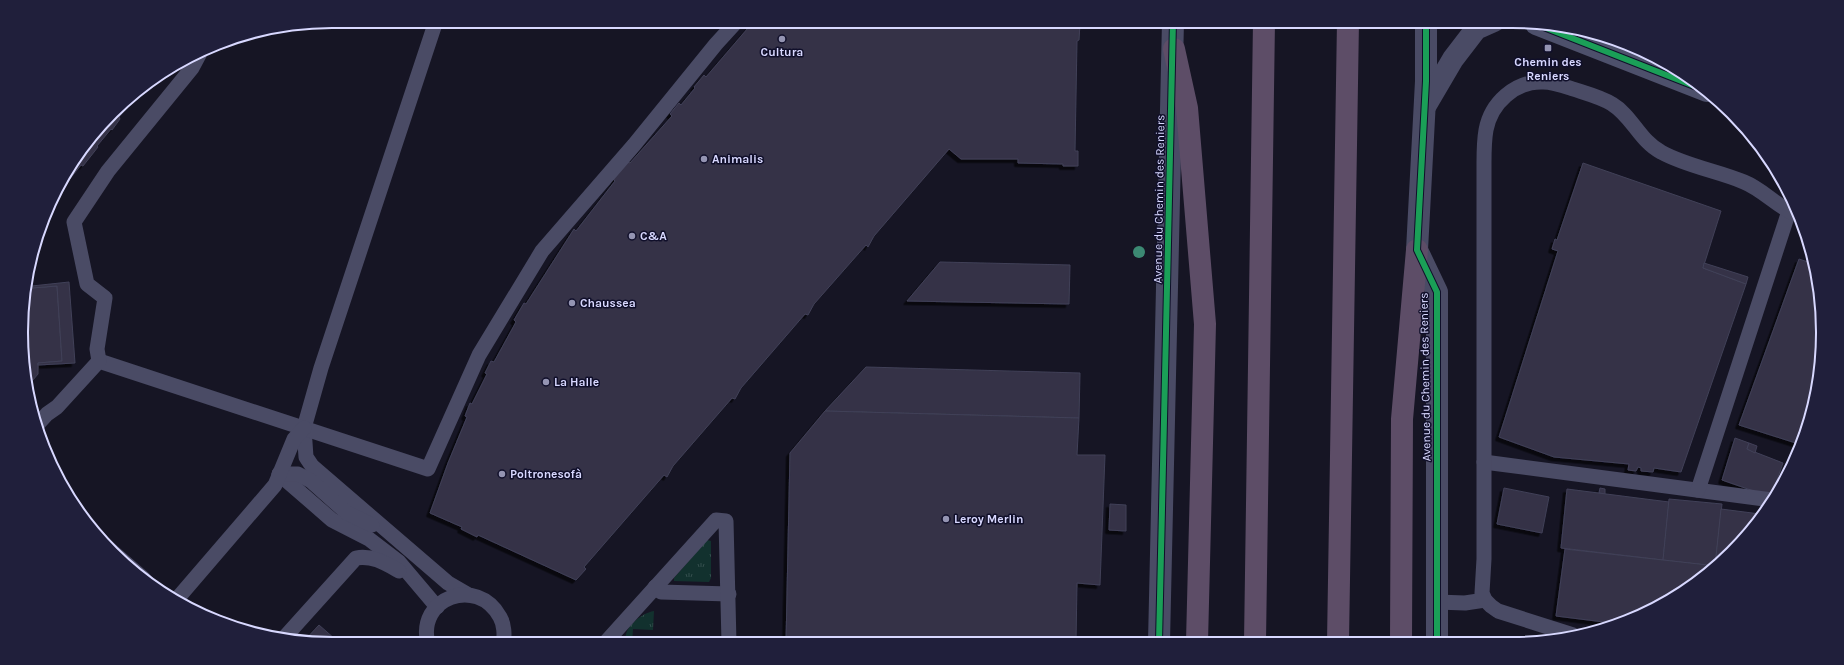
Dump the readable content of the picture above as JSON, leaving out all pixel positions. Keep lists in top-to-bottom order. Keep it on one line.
{"streets":{"street":["Avenue du Chemin des Reniers"]},"places":{"other":["Cultura","Animalis","C&A","Chaussea","La Halle","Poltronesofà","Leroy Merlin"],"transit":["Chemin des Reniers"]}}
